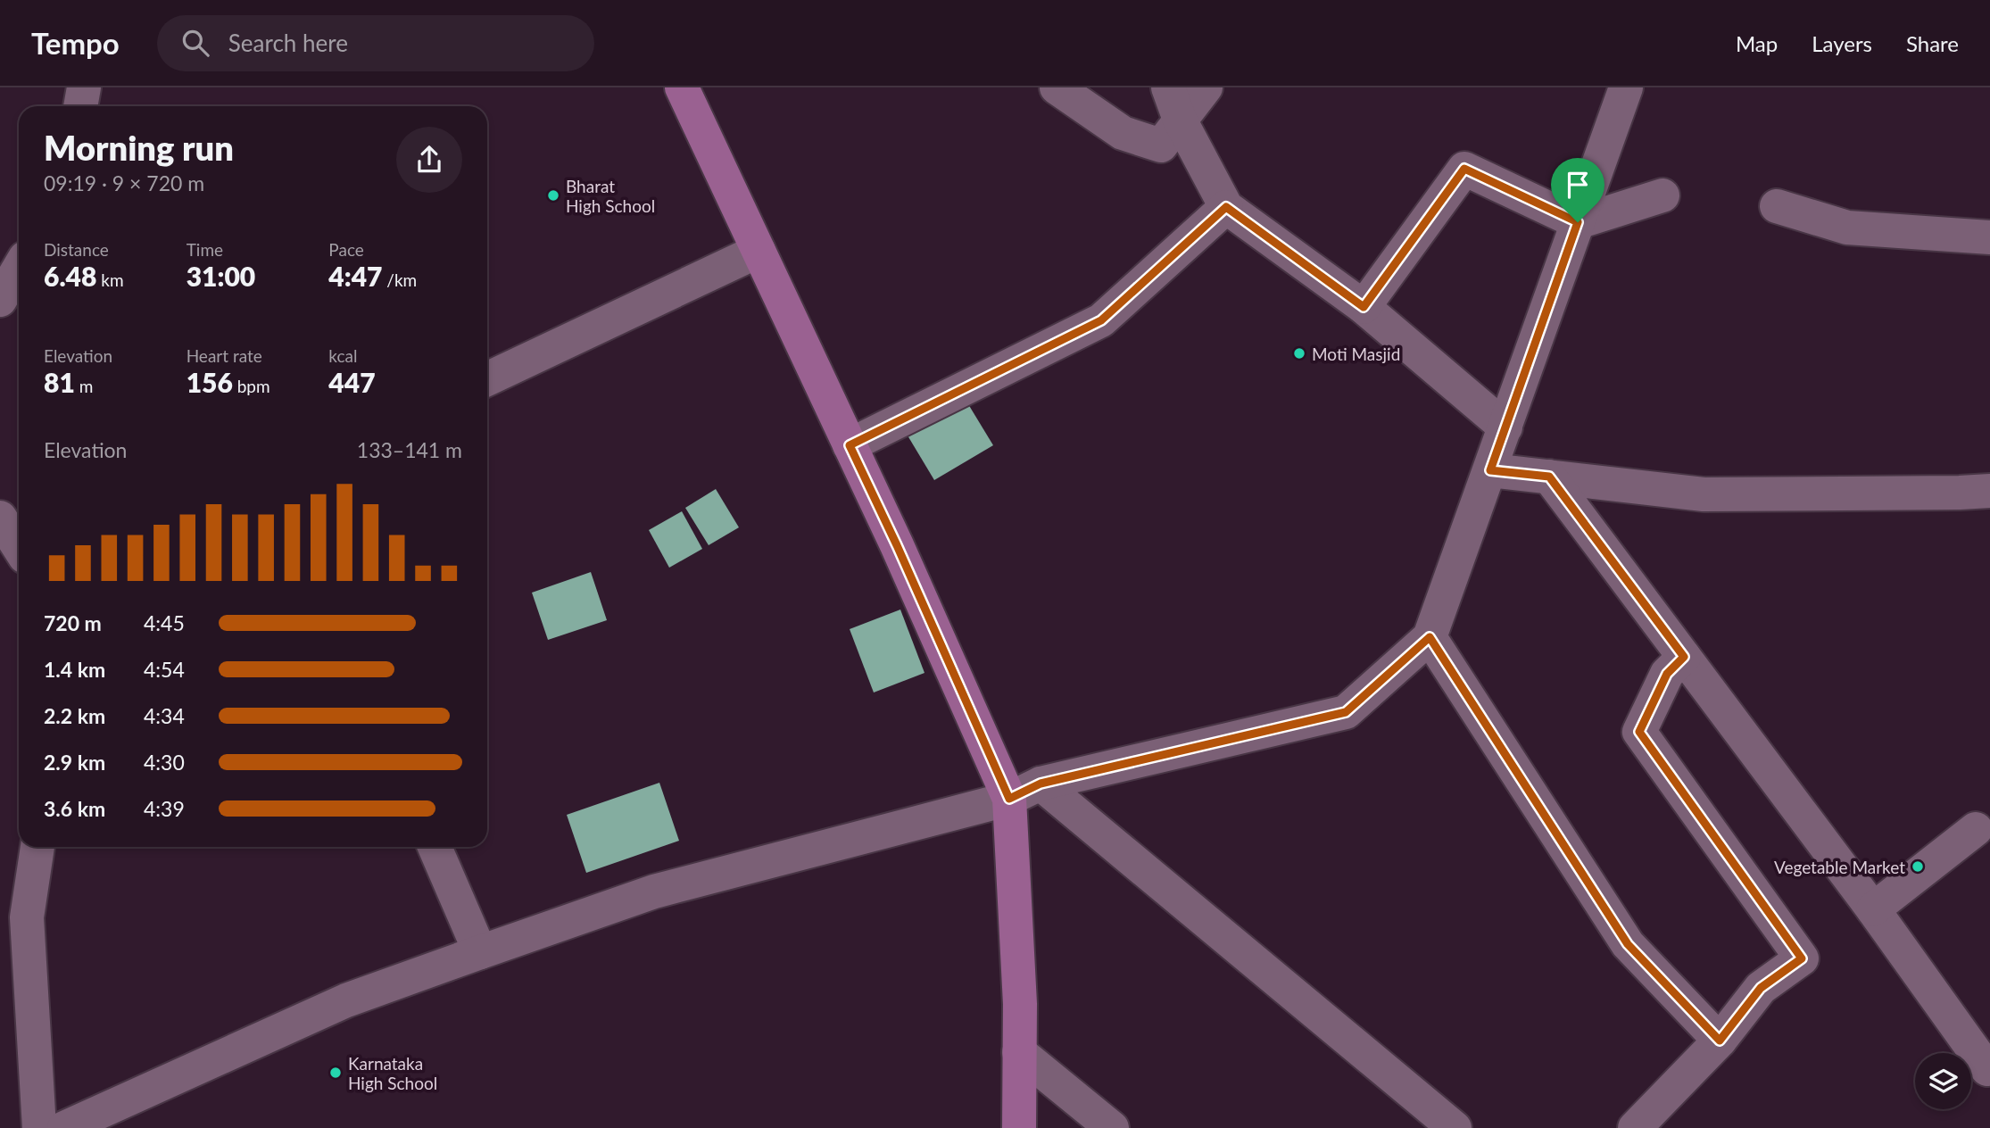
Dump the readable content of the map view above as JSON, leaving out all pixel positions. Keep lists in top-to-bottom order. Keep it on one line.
{"places":["Bharat High School","Moti Masjid","Vegetable Market","Karnataka High School"],"page":{"header":"Tempo","search":"Search here","nav":["Map","Layers","Share"],"heading":["Morning run","09:19 · 9 × 720 m"],"stats":[["Distance","6.48 km"],["Time","31:00"],["Pace","4:47 /km"],["Elevation","81 m"],["Heart rate","156 bpm"],["kcal","447"]],"chart":["Elevation","133–141 m"],"list":[{"name":"720 m","note":"4:45"},{"name":"1.4 km","note":"4:54"},{"name":"2.2 km","note":"4:34"},{"name":"2.9 km","note":"4:30"},{"name":"3.6 km","note":"4:39"}]}}
